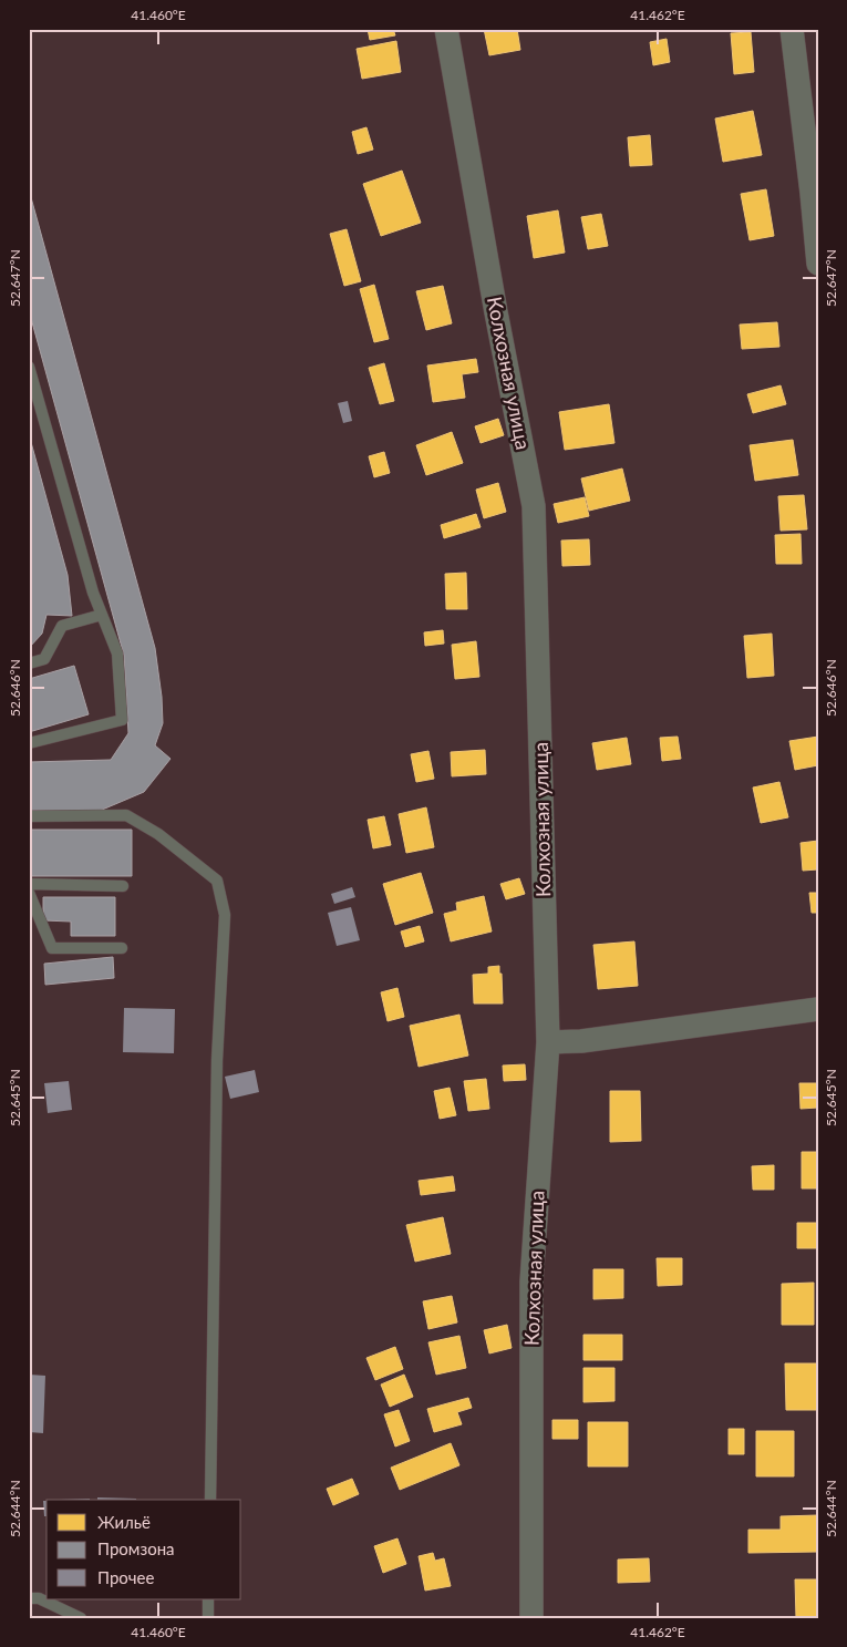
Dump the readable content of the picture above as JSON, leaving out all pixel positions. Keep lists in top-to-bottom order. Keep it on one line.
{"streets":{"street":["Колхозная улица"]},"legend":["Жильё","Промзона","Прочее"],"coordinates":["41.460°E","41.462°E","52.647°N","52.646°N","52.645°N","52.644°N"]}
